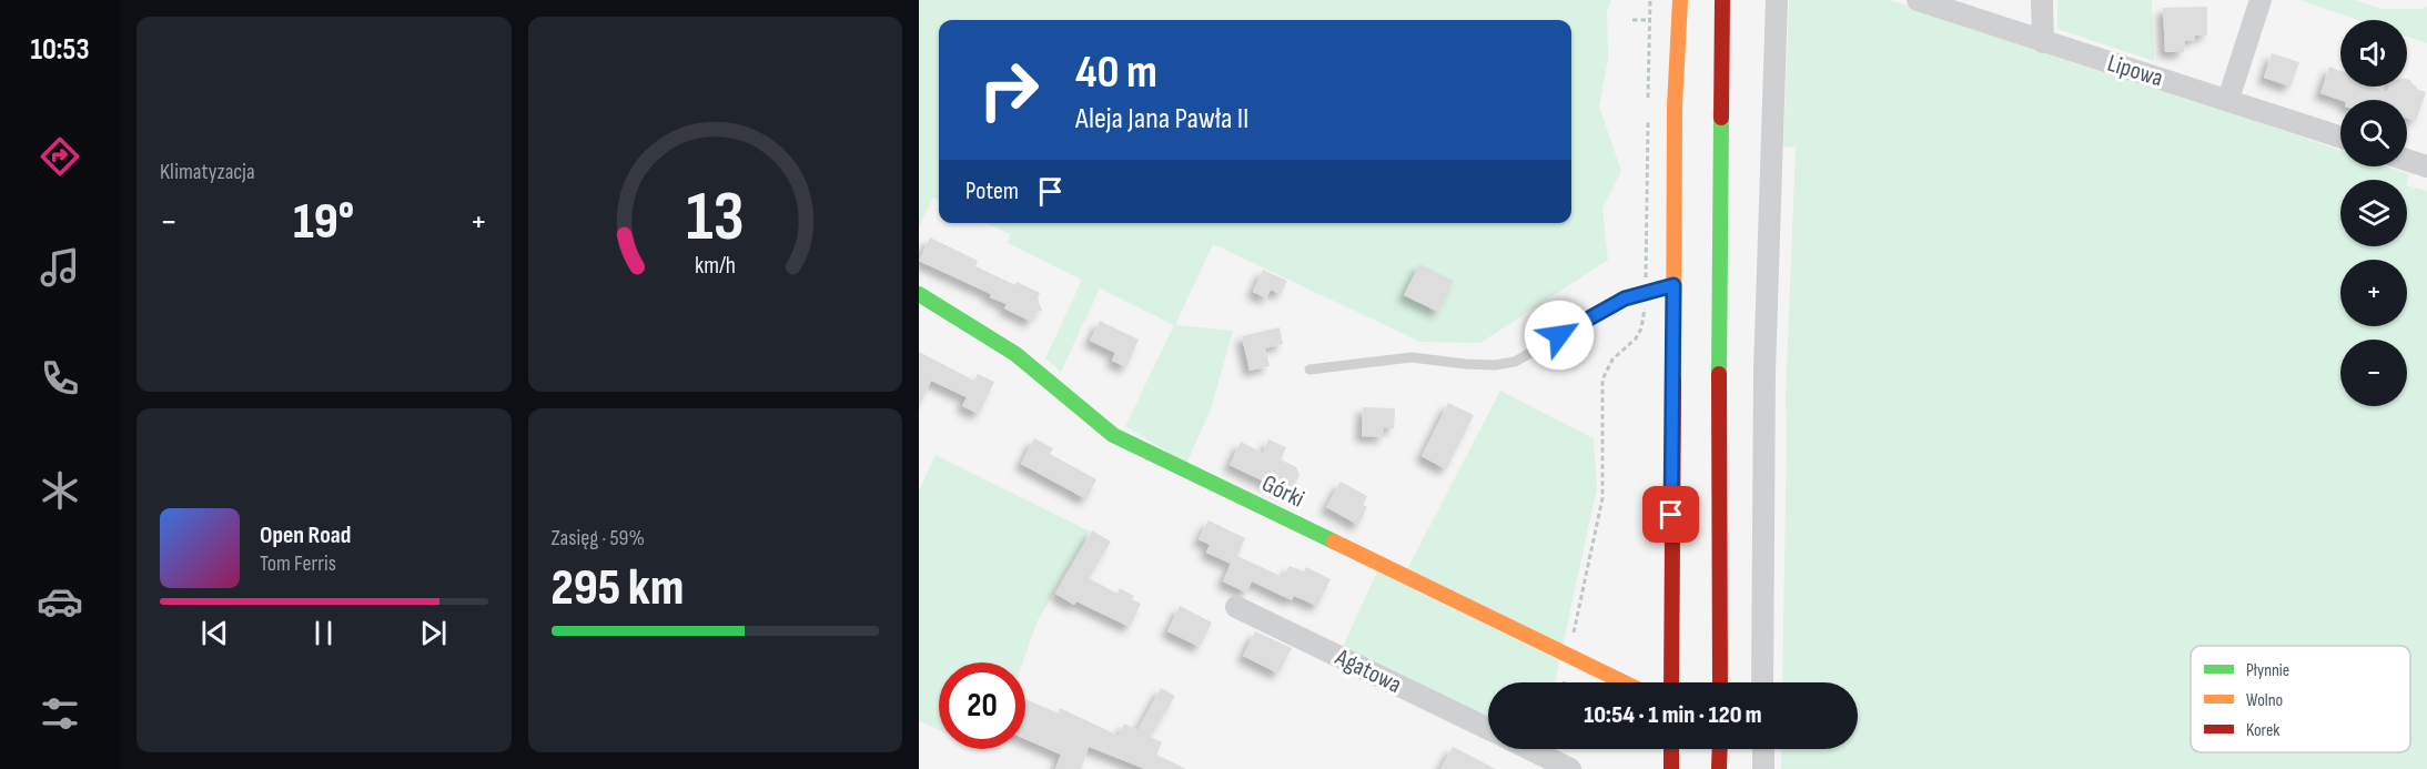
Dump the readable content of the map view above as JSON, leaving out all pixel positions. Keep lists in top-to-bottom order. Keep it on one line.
{"streets":{"main road":["Górki"],"street":["Lipowa","Agatowa"]},"legend":["Płynnie","Wolno","Korek"],"page":{"tabs":"10:53","tile":["Klimatyzacja",["Zasięg · 59%","295 km"]],"map_buttons":["+","−"],"turn":["40 m","Aleja Jana Pawła II"],"then":"Potem","heat":["−","19°","+"],"song":["Open Road","Tom Ferris"],"limit":"20","trip":"10:54 · 1 min · 120 m","gauge":["13","km/h"]}}
